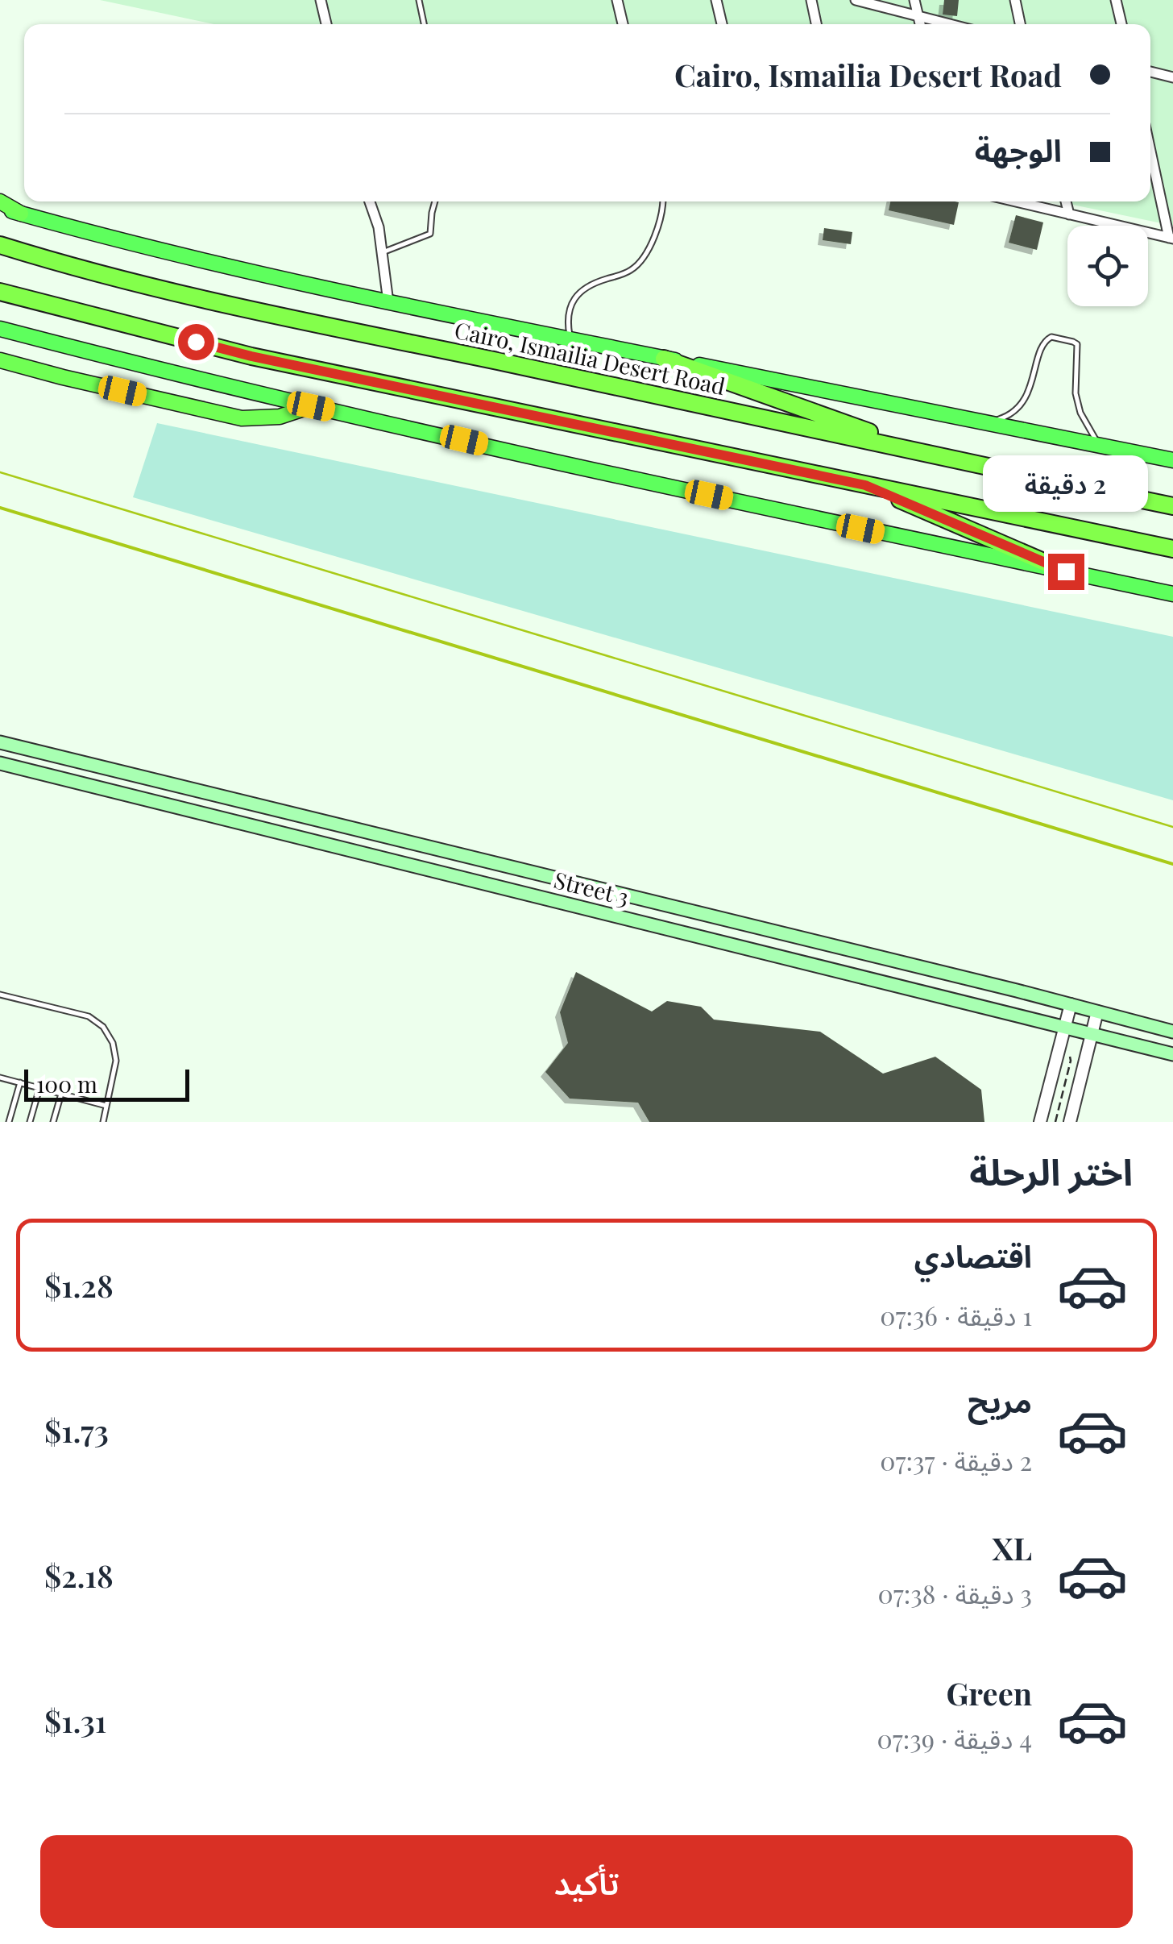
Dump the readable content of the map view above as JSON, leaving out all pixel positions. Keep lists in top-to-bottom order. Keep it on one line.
{"streets":{"highway":["Cairo, Ismailia Desert Road"],"main road":["Street 3"]},"scale_bar":"100 m","page":{"banner":["Cairo, Ismailia Desert Road","الوجهة"],"bubble":"2 دقيقة","scale":"100 m","heading":"اختر الرحلة","list":[{"name":"اقتصادي","note":"1 دقيقة · 07:36","value":"$1.28"},{"name":"مريح","note":"2 دقيقة · 07:37","value":"$1.73"},{"name":"XL","note":"3 دقيقة · 07:38","value":"$2.18"},{"name":"Green","note":"4 دقيقة · 07:39","value":"$1.31"}],"buttons":"تأكيد"}}
